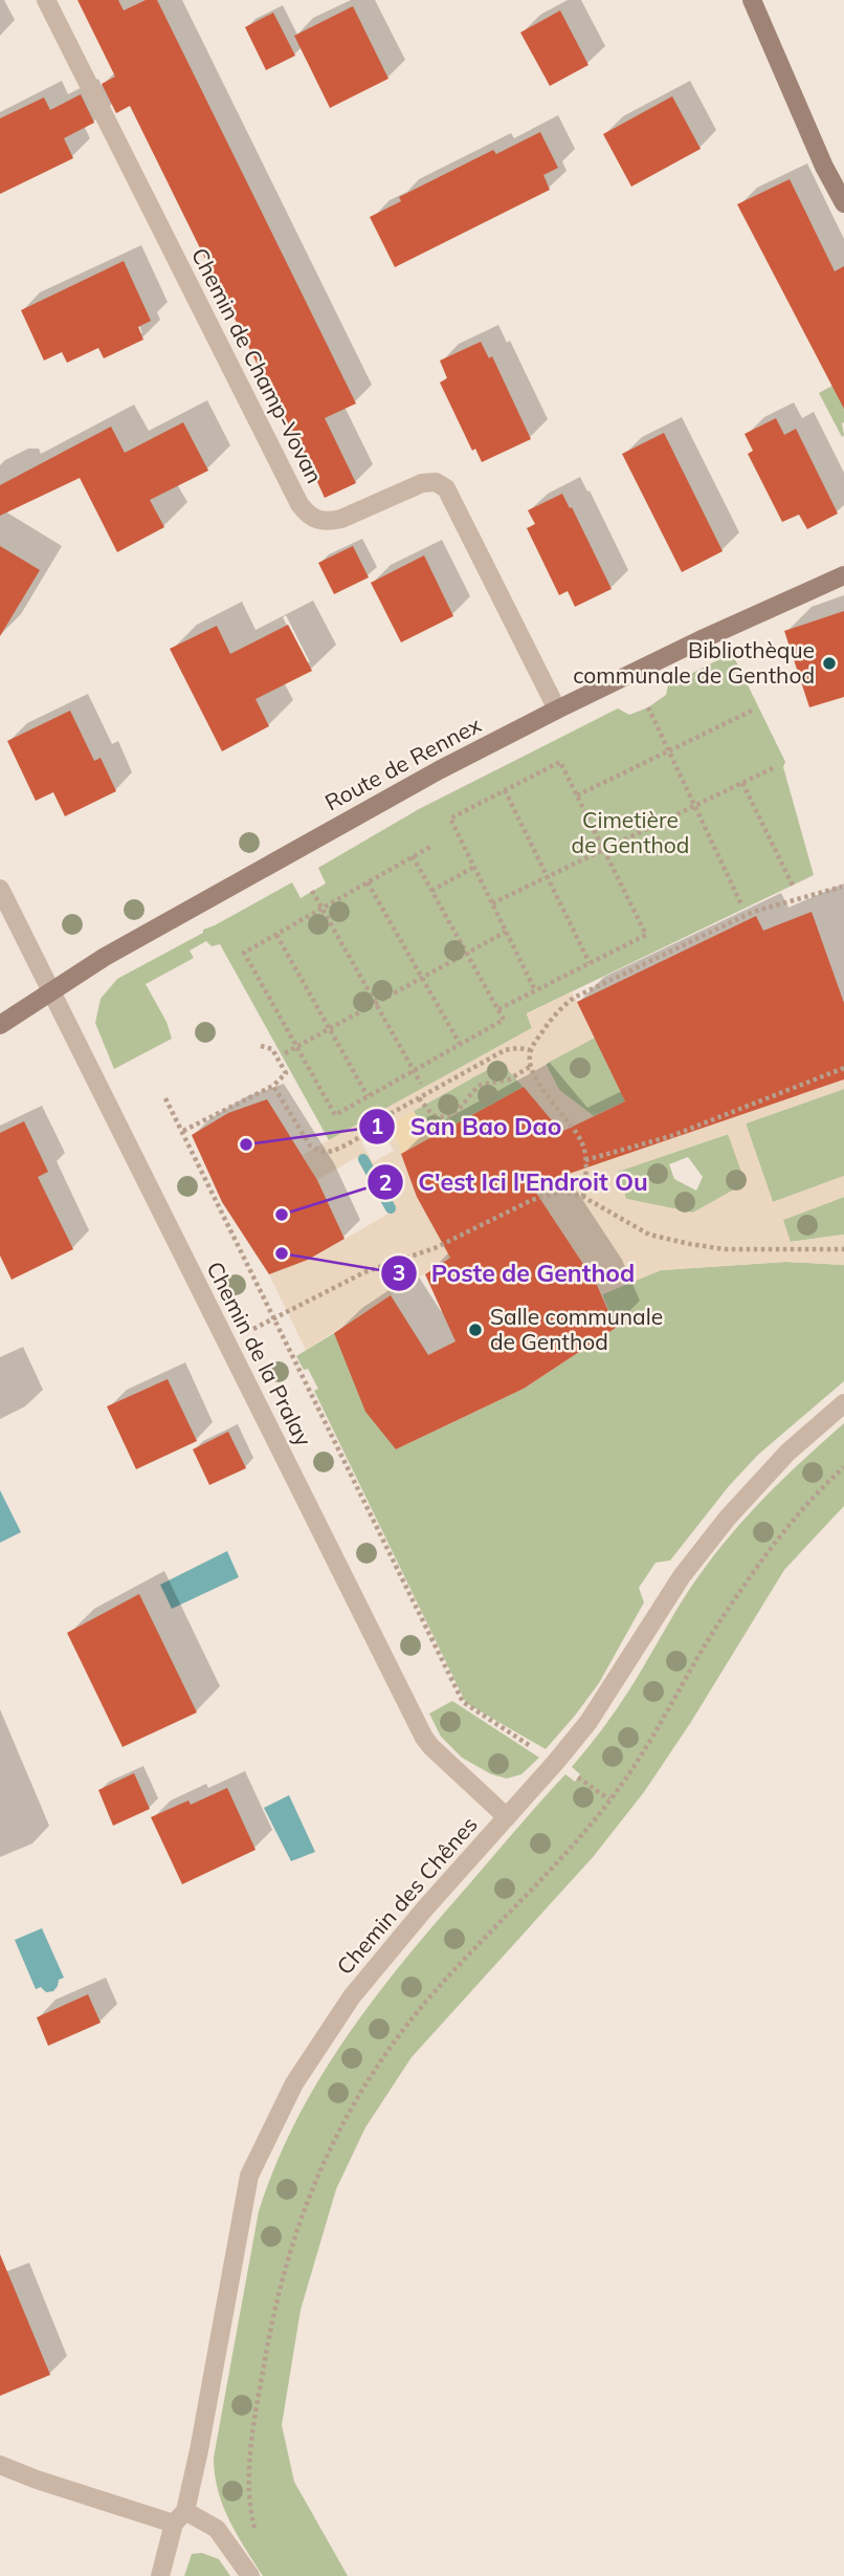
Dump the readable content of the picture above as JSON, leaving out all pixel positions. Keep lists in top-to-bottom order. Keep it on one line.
{"streets":{"street":["Chemin de Champ-Vovan","Route de Rennex","Chemin de la Pralay","Chemin des Chênes"]},"crossings":[["Chemin de Champ-Vovan","Route de Rennex"],["Route de Rennex","Chemin de la Pralay"],["Chemin de la Pralay","Chemin des Chênes"]],"parks":["Cimetière de Genthod"],"places":["Bibliothèque communale de Genthod","San Bao Dao","C'est Ici l'Endroit Ou","Poste de Genthod","Salle communale de Genthod"]}
